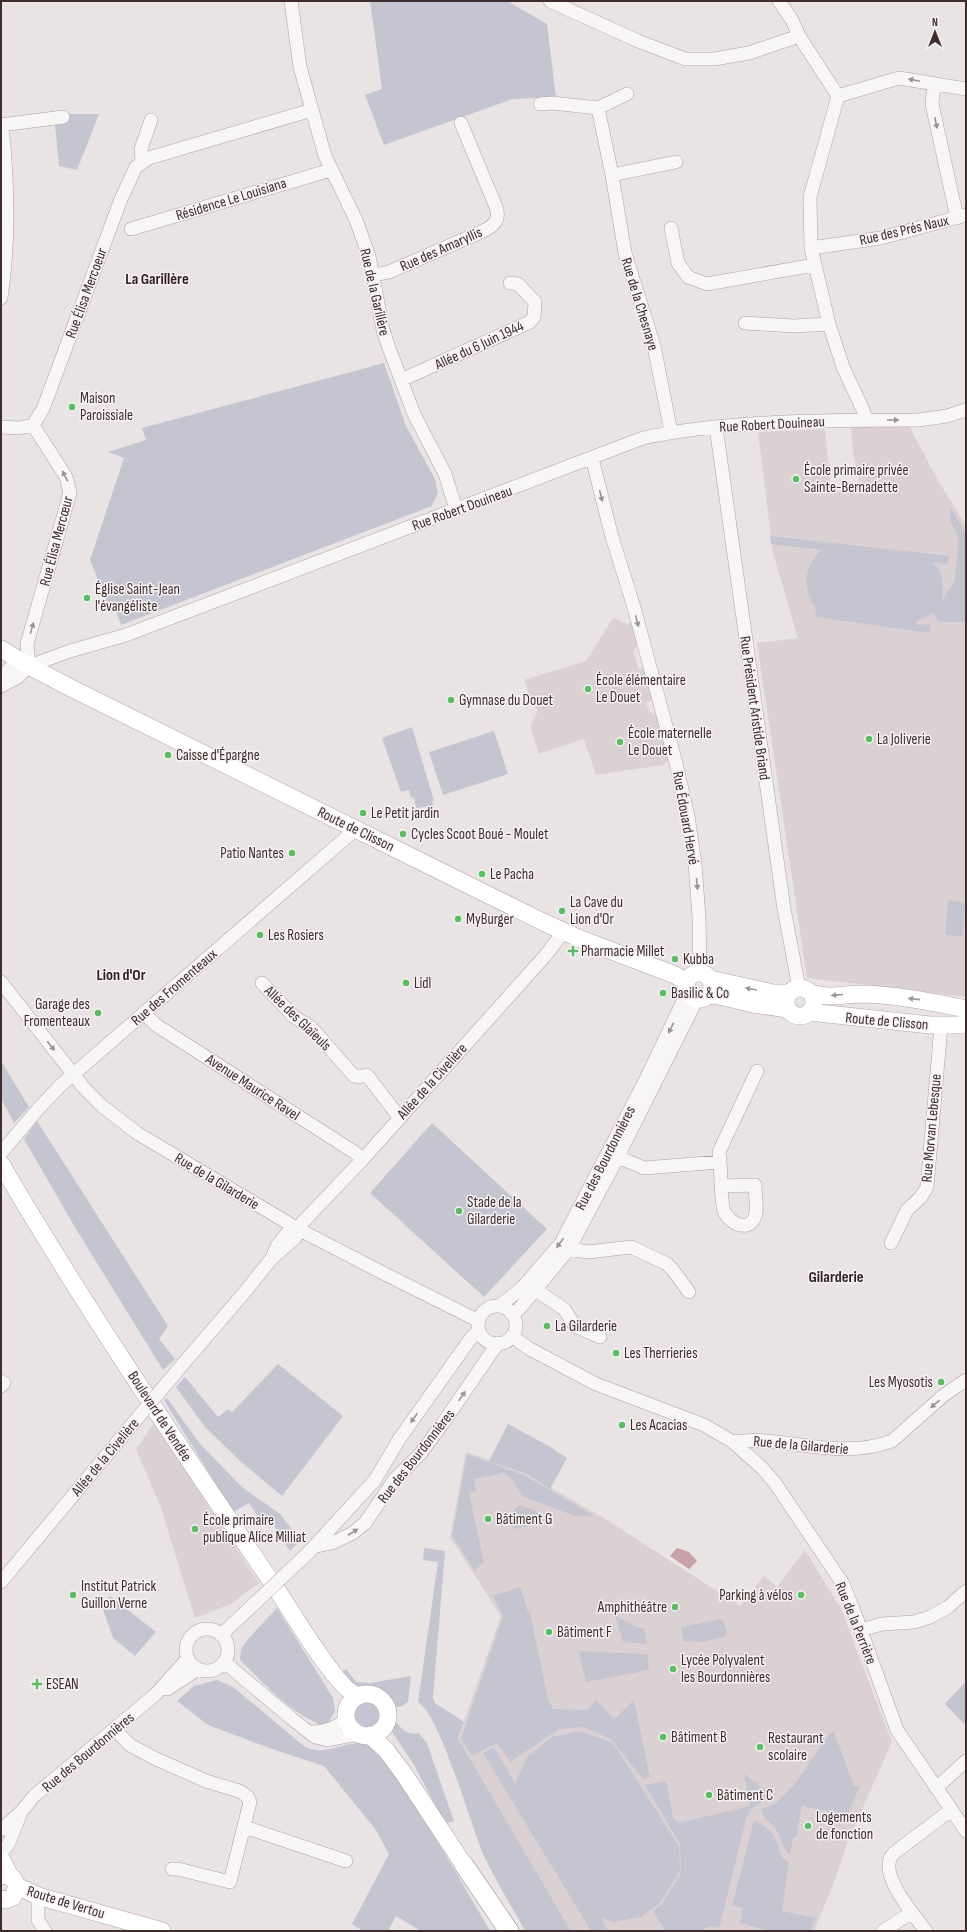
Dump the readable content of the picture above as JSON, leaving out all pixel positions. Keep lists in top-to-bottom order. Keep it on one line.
{"streets":{"main road":["Route de Clisson","Boulevard de Vendée","Route de Vertou"],"street":["Résidence Le Louisiana","Rue des Prés Naux","Rue des Amaryllis","Rue de la Garillère","Rue Élisa Mercoeur","Rue de la Chesnaye","Allée du 6 Juin 1944","Rue Robert Douineau","Rue Élisa Mercœur","Rue Président Aristide Briand","Rue Édouard Hervé","Rue des Fromenteaux","Allée des Glaïeuls","Allée de la Civelière","Avenue Maurice Ravel","Rue Morvan Lebesque","Rue des Bourdonnières","Rue de la Gilarderie","Rue de la Perrière"]},"crossings":[["Résidence Le Louisiana","Rue de la Garillère"],["Rue des Amaryllis","Rue de la Garillère"],["Rue de la Garillère","Rue Élisa Mercoeur"],["Rue de la Garillère","Allée du 6 Juin 1944"],["Rue de la Garillère","Rue Robert Douineau"],["Rue Élisa Mercoeur","Rue Élisa Mercœur"],["Rue de la Chesnaye","Rue Robert Douineau"],["Rue Robert Douineau","Rue Élisa Mercœur"],["Rue Robert Douineau","Rue Président Aristide Briand"],["Rue Robert Douineau","Rue Édouard Hervé"],["Rue Robert Douineau","Route de Clisson"],["Rue Élisa Mercœur","Route de Clisson"],["Rue Président Aristide Briand","Route de Clisson"],["Rue Édouard Hervé","Route de Clisson"],["Rue Édouard Hervé","Rue des Bourdonnières"],["Route de Clisson","Rue des Fromenteaux"],["Route de Clisson","Allée de la Civelière"],["Route de Clisson","Rue Morvan Lebesque"],["Route de Clisson","Rue des Bourdonnières"],["Rue des Fromenteaux","Avenue Maurice Ravel"],["Rue des Fromenteaux","Rue de la Gilarderie"],["Allée des Glaïeuls","Allée de la Civelière"],["Allée de la Civelière","Avenue Maurice Ravel"],["Allée de la Civelière","Rue de la Gilarderie"],["Rue des Bourdonnières","Rue de la Gilarderie"],["Rue de la Gilarderie","Rue de la Perrière"]],"one_way":["Rue Élisa Mercœur","Rue Édouard Hervé"],"districts":["La Garillère","Lion d'Or","Gilarderie"],"places":{"other":["Maison Paroissiale","École primaire privée Sainte-Bernadette","Église Saint-Jean l'évangéliste","École élémentaire Le Douet","Gymnase du Douet","La Joliverie","École maternelle Le Douet","Caisse d'Épargne","Le Petit jardin","Cycles Scoot Boué - Moulet","Patio Nantes","Le Pacha","La Cave du Lion d'Or","MyBurger","Les Rosiers","Kubba","Lidl","Basilic & Co","Garage des Fromenteaux","Stade de la Gilarderie","La Gilarderie","Les Therrieries","Les Myosotis","Les Acacias","Bâtiment G","École primaire publique Alice Milliat","Institut Patrick Guillon Verne","Parking à vélos","Amphithéâtre","Bâtiment F","Lycée Polyvalent les Bourdonnières","Bâtiment B","Restaurant scolaire","Bâtiment C","Logements de fonction"],"health":["Pharmacie Millet","ESEAN"]},"north":"top"}
